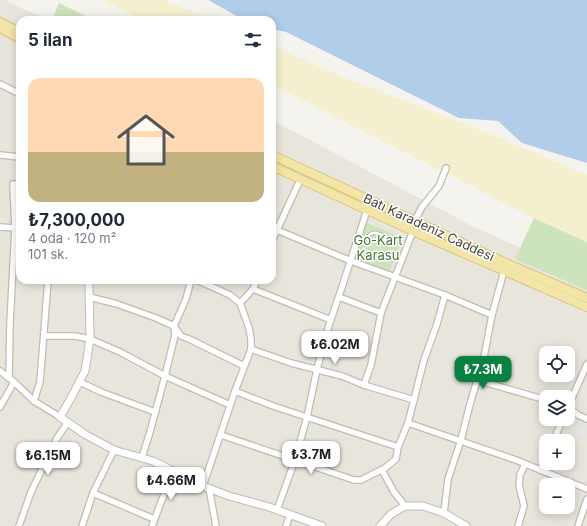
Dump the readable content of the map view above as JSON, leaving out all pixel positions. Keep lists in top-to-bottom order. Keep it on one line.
{"streets":{"main road":["Batı Karadeniz Caddesi"]},"parks":["Go-Kart Karasu"],"page":{"heading":"5 ilan","list":[{"name":"₺7,300,000","note":"4 oda · 120 m² · 101 sk."}],"price":["₺6.02M","₺7.3M","₺3.7M","₺6.15M","₺4.66M"],"map_buttons":["+","−"]}}
